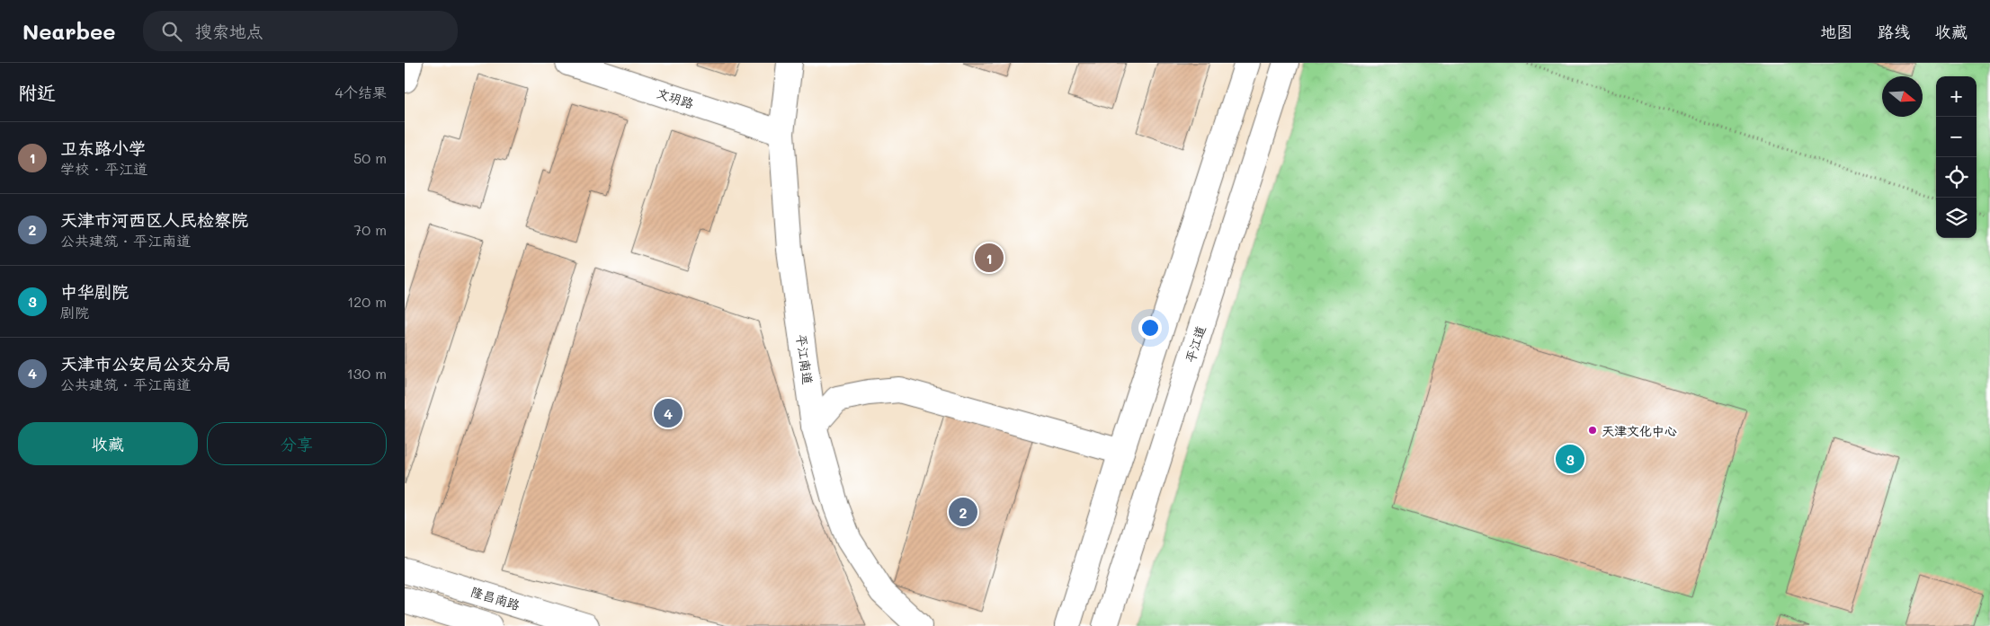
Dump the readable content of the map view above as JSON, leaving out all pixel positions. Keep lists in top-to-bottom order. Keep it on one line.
{"streets":{"main road":["文玥路","平江道","平江南道","隆昌南路"]},"crossings":[["文玥路","平江南道"]],"places":["天津文化中心"],"north":"right","page":{"header":"Nearbee","search":"搜索地点","nav":["地图","路线","收藏"],"heading":["附近","4个结果"],"map_buttons":["+","−"],"list":[{"mark":"1","name":"卫东路小学","note":"学校 · 平江道","value":"50 m"},{"mark":"2","name":"天津市河西区人民检察院","note":"公共建筑 · 平江南道","value":"70 m"},{"mark":"3","name":"中华剧院","note":"剧院","value":"120 m"},{"mark":"4","name":"天津市公安局公交分局","note":"公共建筑 · 平江南道","value":"130 m"}],"pins":["1","4","3","2"],"buttons":["收藏","分享"]}}
